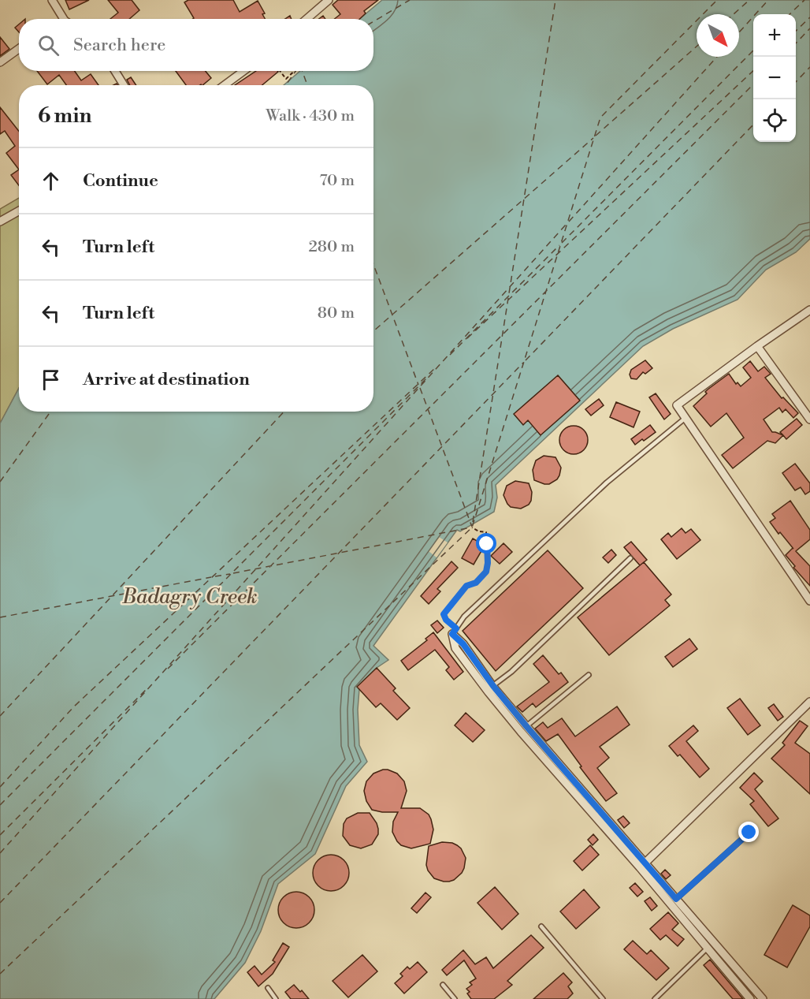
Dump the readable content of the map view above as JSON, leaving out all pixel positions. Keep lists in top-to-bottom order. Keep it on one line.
{"water":["Badagry Creek"],"north":"bottom right","page":{"map_buttons":["+","−"],"search":"Search here","heading":["6 min","Walk · 430 m"],"list":[["Continue","70 m"],["Turn left","280 m"],["Turn left","80 m"],"Arrive at destination"]}}
